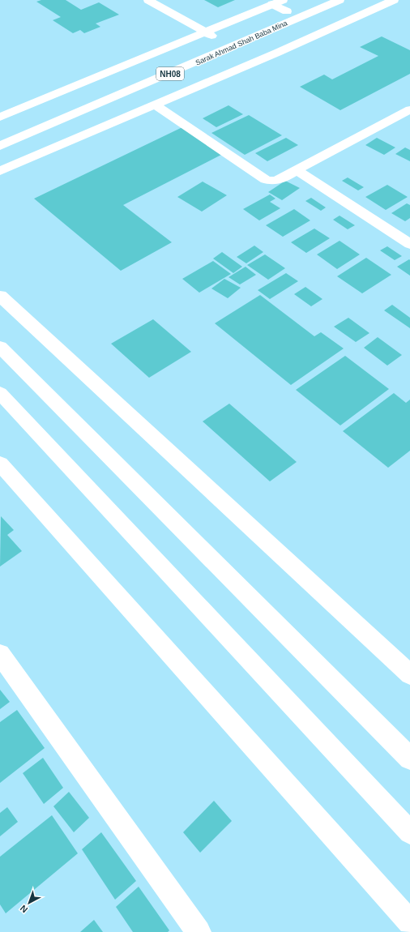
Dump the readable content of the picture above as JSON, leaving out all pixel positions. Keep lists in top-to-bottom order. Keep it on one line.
{"streets":{"main road":["Sarak Ahmad Shah Baba Mina","NH08"]},"north":"bottom left"}
